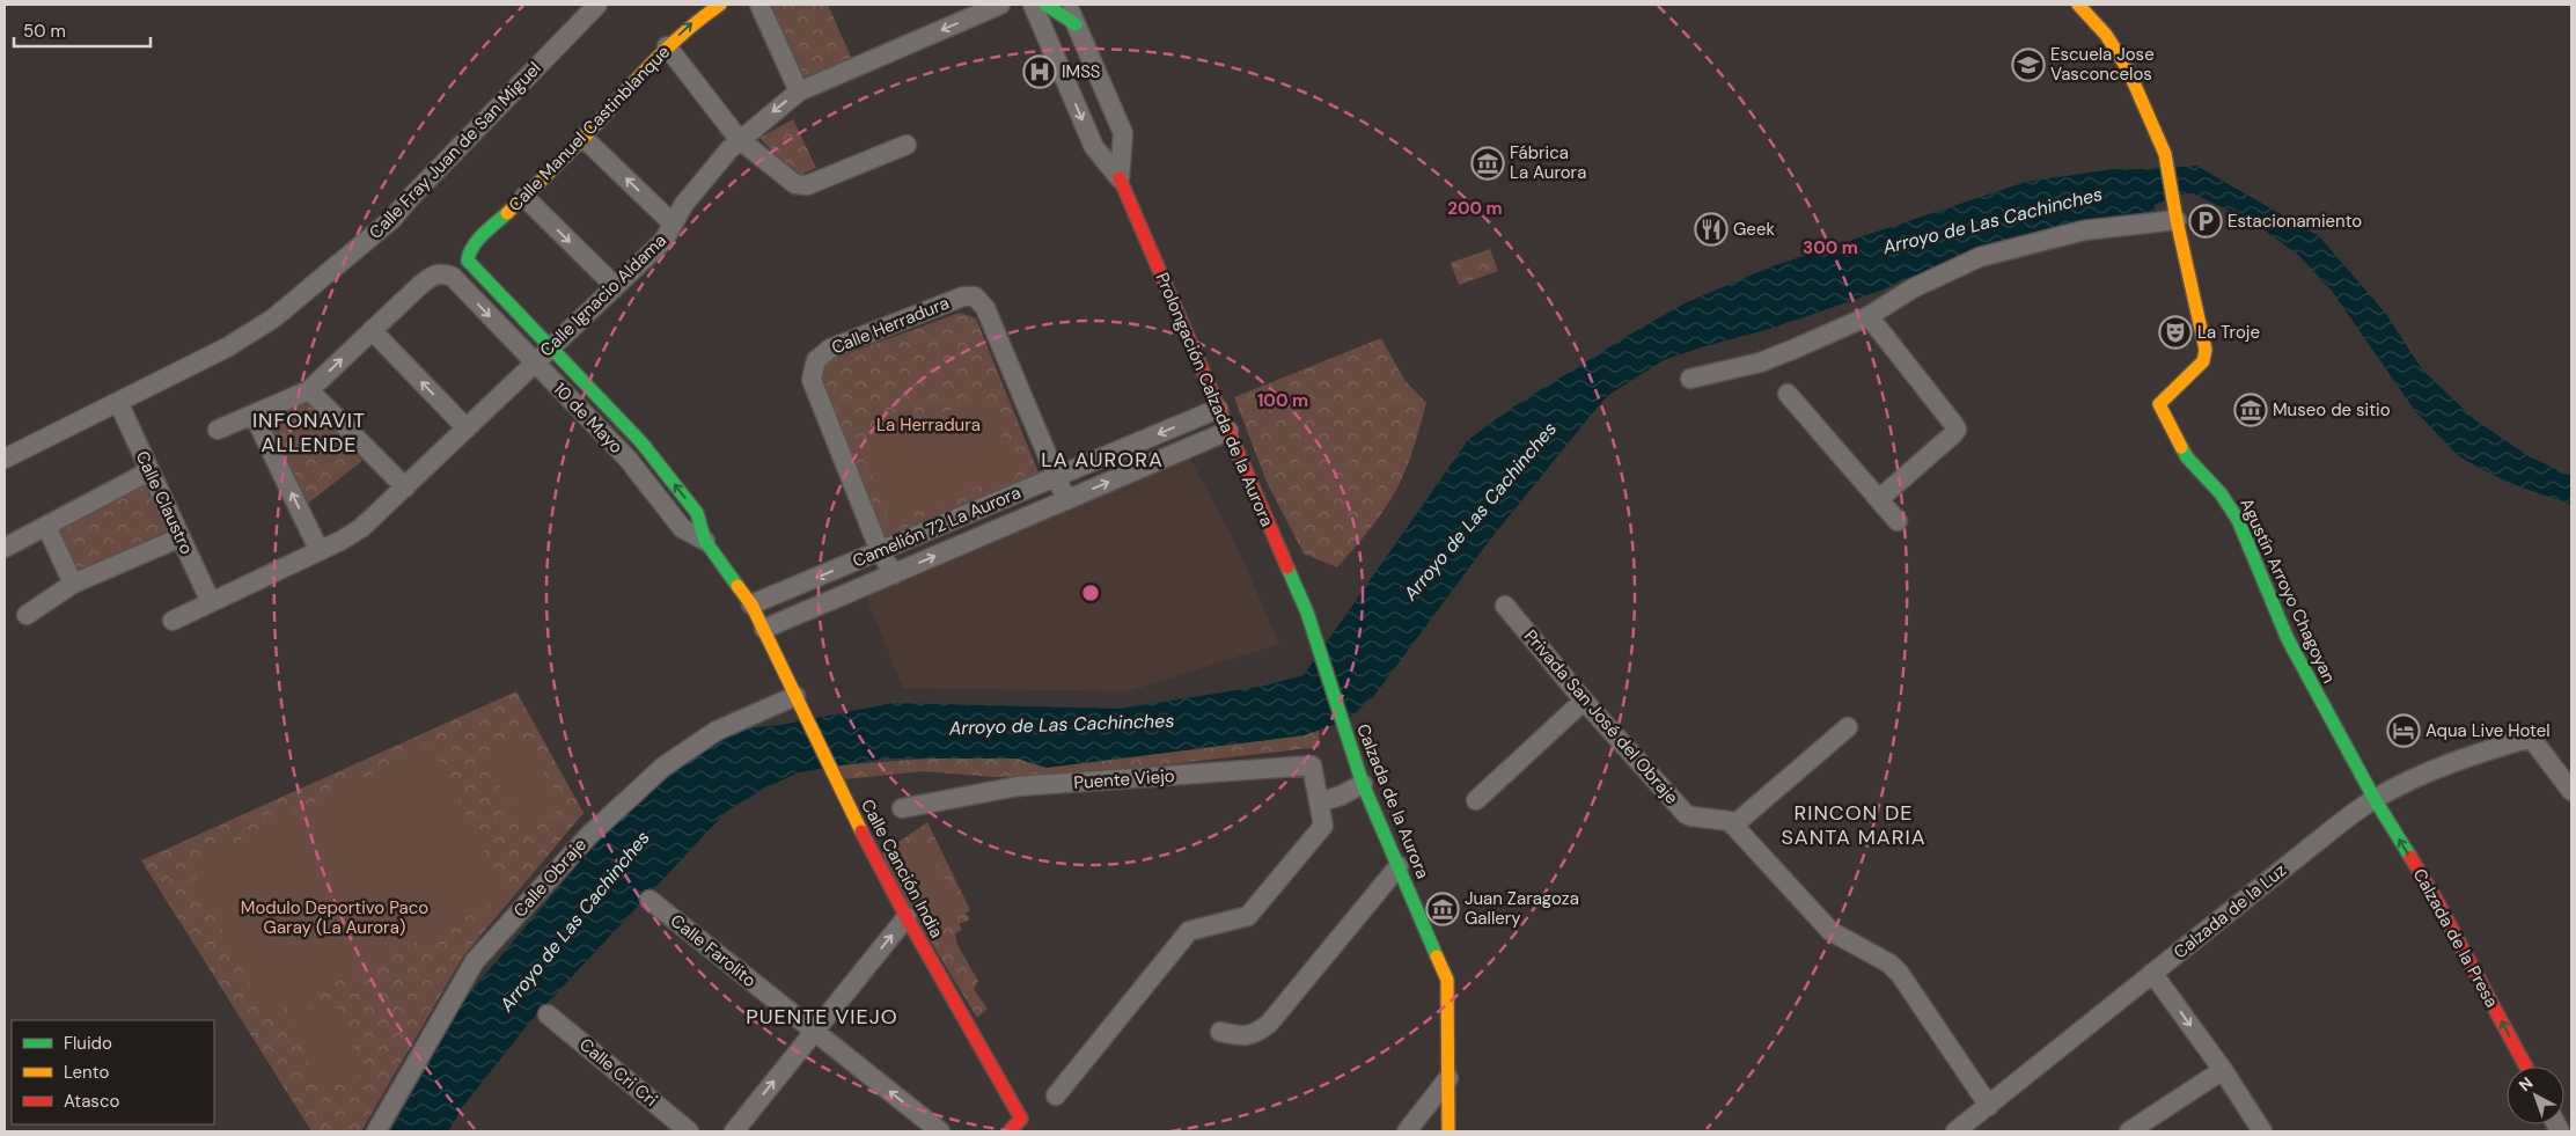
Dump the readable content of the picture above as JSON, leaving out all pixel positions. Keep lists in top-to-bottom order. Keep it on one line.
{"streets":{"street":["Calle Manuel Castinblanque","Calle Fray Juan de San Miguel","Calle Ignacio Aldama","Calle Herradura","Prolongación Calzada de la Aurora","10 de Mayo","Calle Claustro","Camelión 72 La Aurora","Agustín Arroyo Chagoyan","Privada San José del Obraje","Puente Viejo","Calzada de la Aurora","Calle Canción India","Calle Obraje","Calzada de la Luz","Calzada de la Presa","Calle Farolito","Calle Cri Cri"]},"crossings":[["Calle Manuel Castinblanque","10 de Mayo"],["Calle Fray Juan de San Miguel","Calle Claustro"],["Calle Ignacio Aldama","10 de Mayo"],["Calle Ignacio Aldama","Calle Claustro"],["Calle Herradura","Camelión 72 La Aurora"],["Prolongación Calzada de la Aurora","Camelión 72 La Aurora"],["Prolongación Calzada de la Aurora","Calzada de la Aurora"],["10 de Mayo","Camelión 72 La Aurora"],["10 de Mayo","Calle Canción India"],["Camelión 72 La Aurora","Calle Canción India"],["Agustín Arroyo Chagoyan","Calzada de la Luz"],["Agustín Arroyo Chagoyan","Calzada de la Presa"],["Calle Canción India","Calle Obraje"],["Calzada de la Luz","Calzada de la Presa"]],"one_way":["Calzada de la Presa","Calle Farolito"],"districts":["INFONAVIT ALLENDE","LA AURORA","RINCON DE SANTA MARIA","PUENTE VIEJO"],"water":["Arroyo de Las Cachinches"],"parks":["La Herradura","Modulo Deportivo Paco Garay (La Aurora)"],"places":{"school or university":["Escuela Jose Vasconcelos"],"hospital":["IMSS"],"museum":["Fábrica La Aurora","Museo de sitio","Juan Zaragoza Gallery"],"parking":["Estacionamiento"],"restaurant":["Geek"],"theatre":["La Troje"],"hotel":["Aqua Live Hotel"]},"legend":["Fluido","Lento","Atasco"],"scale_bar":"50 m","north":"top left","rings":["200 m","300 m","100 m"]}
